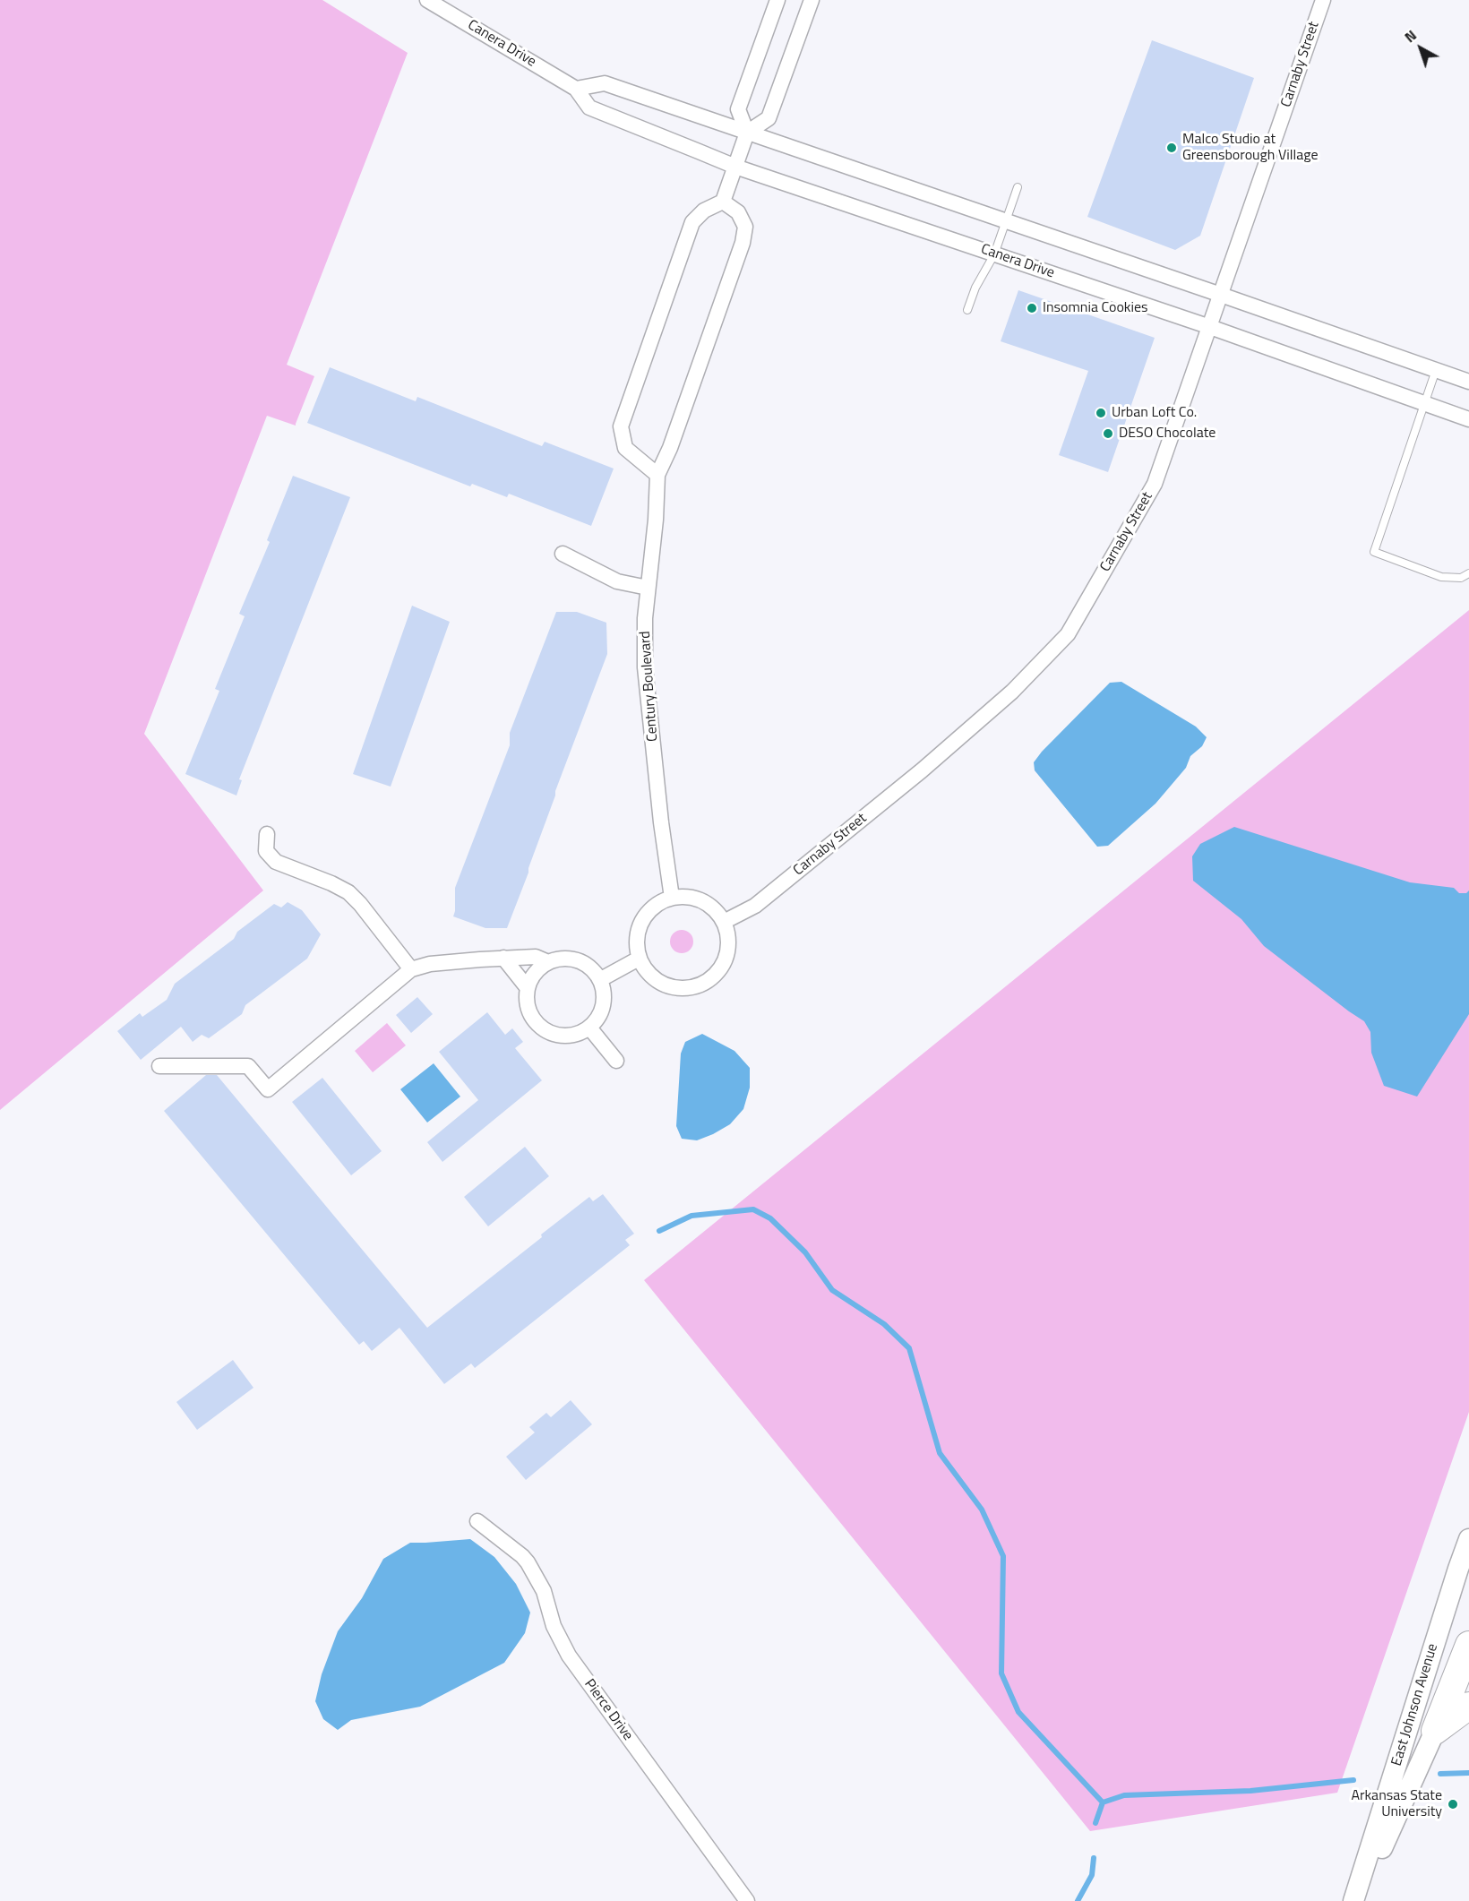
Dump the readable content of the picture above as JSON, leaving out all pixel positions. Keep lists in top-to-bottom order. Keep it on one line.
{"streets":{"main road":["East Johnson Avenue"],"street":["Canera Drive","Carnaby Street","Century Boulevard","Pierce Drive"]},"crossings":[["Canera Drive","Carnaby Street"],["Carnaby Street","Century Boulevard"]],"places":["Malco Studio at Greensborough Village","Insomnia Cookies","Urban Loft Co.","DESO Chocolate","Arkansas State University"],"north":"top left"}
